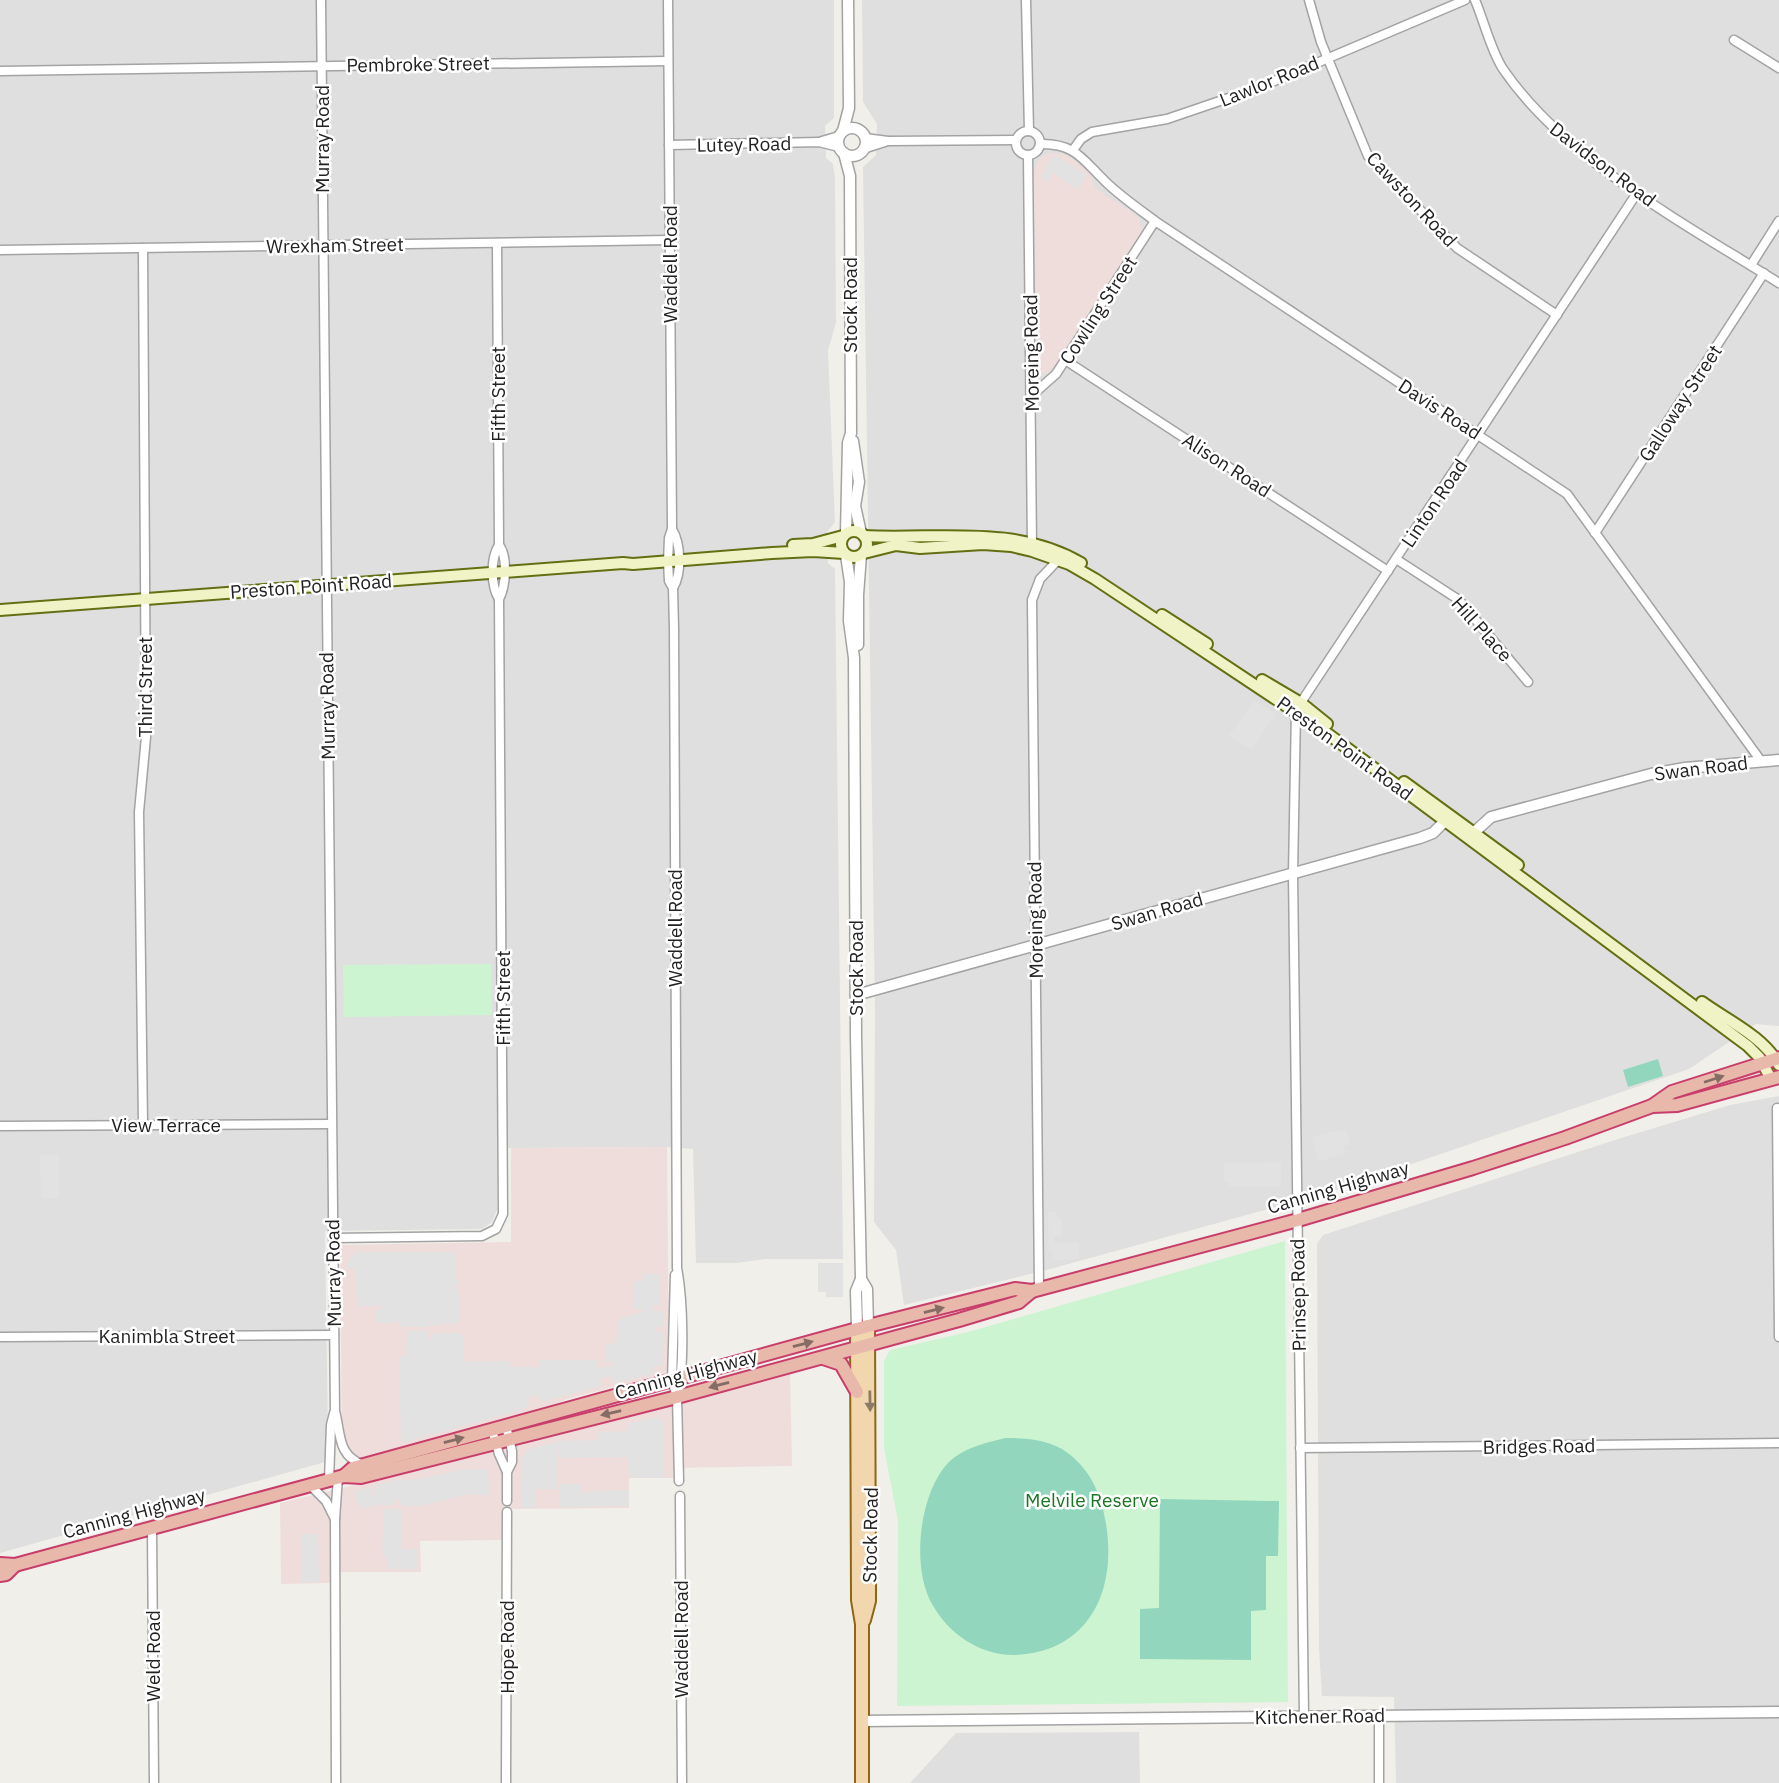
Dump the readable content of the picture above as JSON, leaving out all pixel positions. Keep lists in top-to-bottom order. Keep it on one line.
{"streets":{"highway":["Canning Highway"],"main road":["Stock Road","Preston Point Road"],"street":["Pembroke Street","Lawlor Road","Murray Road","Lutey Road","Davidson Road","Cawston Road","Wrexham Street","Waddell Road","Cowling Street","Moreing Road","Fifth Street","Galloway Street","Davis Road","Alison Road","Linton Road","Hill Place","Third Street","Swan Road","View Terrace","Prinsep Road","Kanimbla Street","Bridges Road","Hope Road","Weld Road","Kitchener Road"]},"crossings":[["Pembroke Street","Murray Road"],["Pembroke Street","Waddell Road"],["Lawlor Road","Cawston Road"],["Lawlor Road","Davis Road"],["Murray Road","Wrexham Street"],["Murray Road","Fifth Street"],["Murray Road","Preston Point Road"],["Murray Road","View Terrace"],["Murray Road","Canning Highway"],["Murray Road","Kanimbla Street"],["Lutey Road","Waddell Road"],["Lutey Road","Stock Road"],["Davidson Road","Galloway Street"],["Davidson Road","Linton Road"],["Cawston Road","Linton Road"],["Wrexham Street","Waddell Road"],["Wrexham Street","Fifth Street"],["Wrexham Street","Third Street"],["Waddell Road","Preston Point Road"],["Waddell Road","Canning Highway"],["Stock Road","Preston Point Road"],["Stock Road","Swan Road"],["Stock Road","Canning Highway"],["Stock Road","Kitchener Road"],["Cowling Street","Moreing Road"],["Cowling Street","Davis Road"],["Cowling Street","Alison Road"],["Moreing Road","Preston Point Road"],["Moreing Road","Swan Road"],["Moreing Road","Canning Highway"],["Fifth Street","Preston Point Road"],["Galloway Street","Davis Road"],["Davis Road","Linton Road"],["Davis Road","Swan Road"],["Alison Road","Linton Road"],["Linton Road","Preston Point Road"],["Linton Road","Hill Place"],["Linton Road","Prinsep Road"],["Preston Point Road","Third Street"],["Preston Point Road","Swan Road"],["Preston Point Road","Canning Highway"],["Preston Point Road","Prinsep Road"],["Third Street","View Terrace"],["Swan Road","Prinsep Road"],["Canning Highway","Prinsep Road"],["Canning Highway","Weld Road"],["Prinsep Road","Bridges Road"],["Prinsep Road","Kitchener Road"]],"parks":["Melvile Reserve"]}
